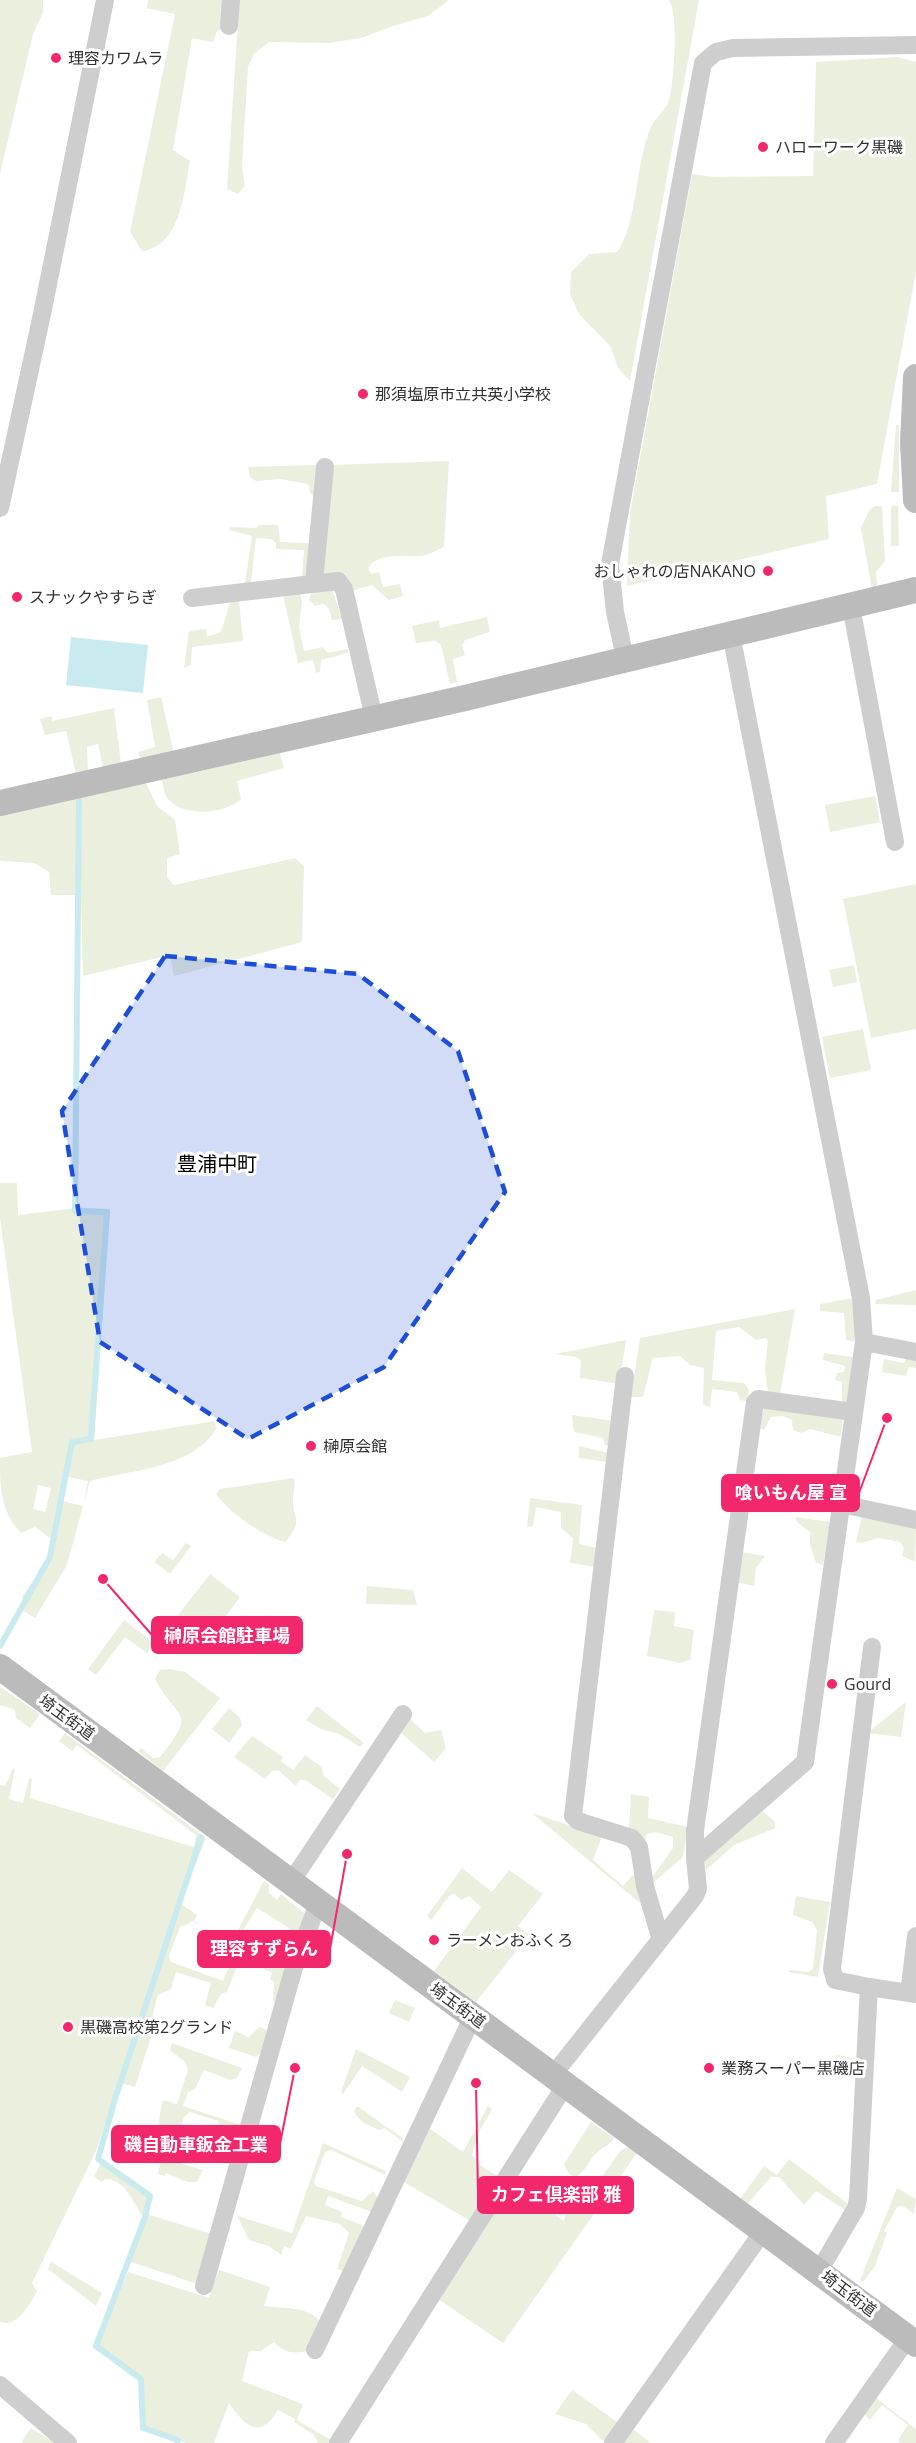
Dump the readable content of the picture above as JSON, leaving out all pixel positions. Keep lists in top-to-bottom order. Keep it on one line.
{"streets":{"street":["埼玉街道"]},"districts":["豊浦中町"],"places":["理容カワムラ","ハローワーク黒磯","那須塩原市立共英小学校","おしゃれの店NAKANO","スナックやすらぎ","喰いもん屋 宣","榊原会館","榊原会館駐車場","Gourd","理容すずらん","ラーメンおふくろ","黒磯高校第2グランド","磯自動車鈑金工業","業務スーパー黒磯店","カフェ倶楽部 雅"]}
